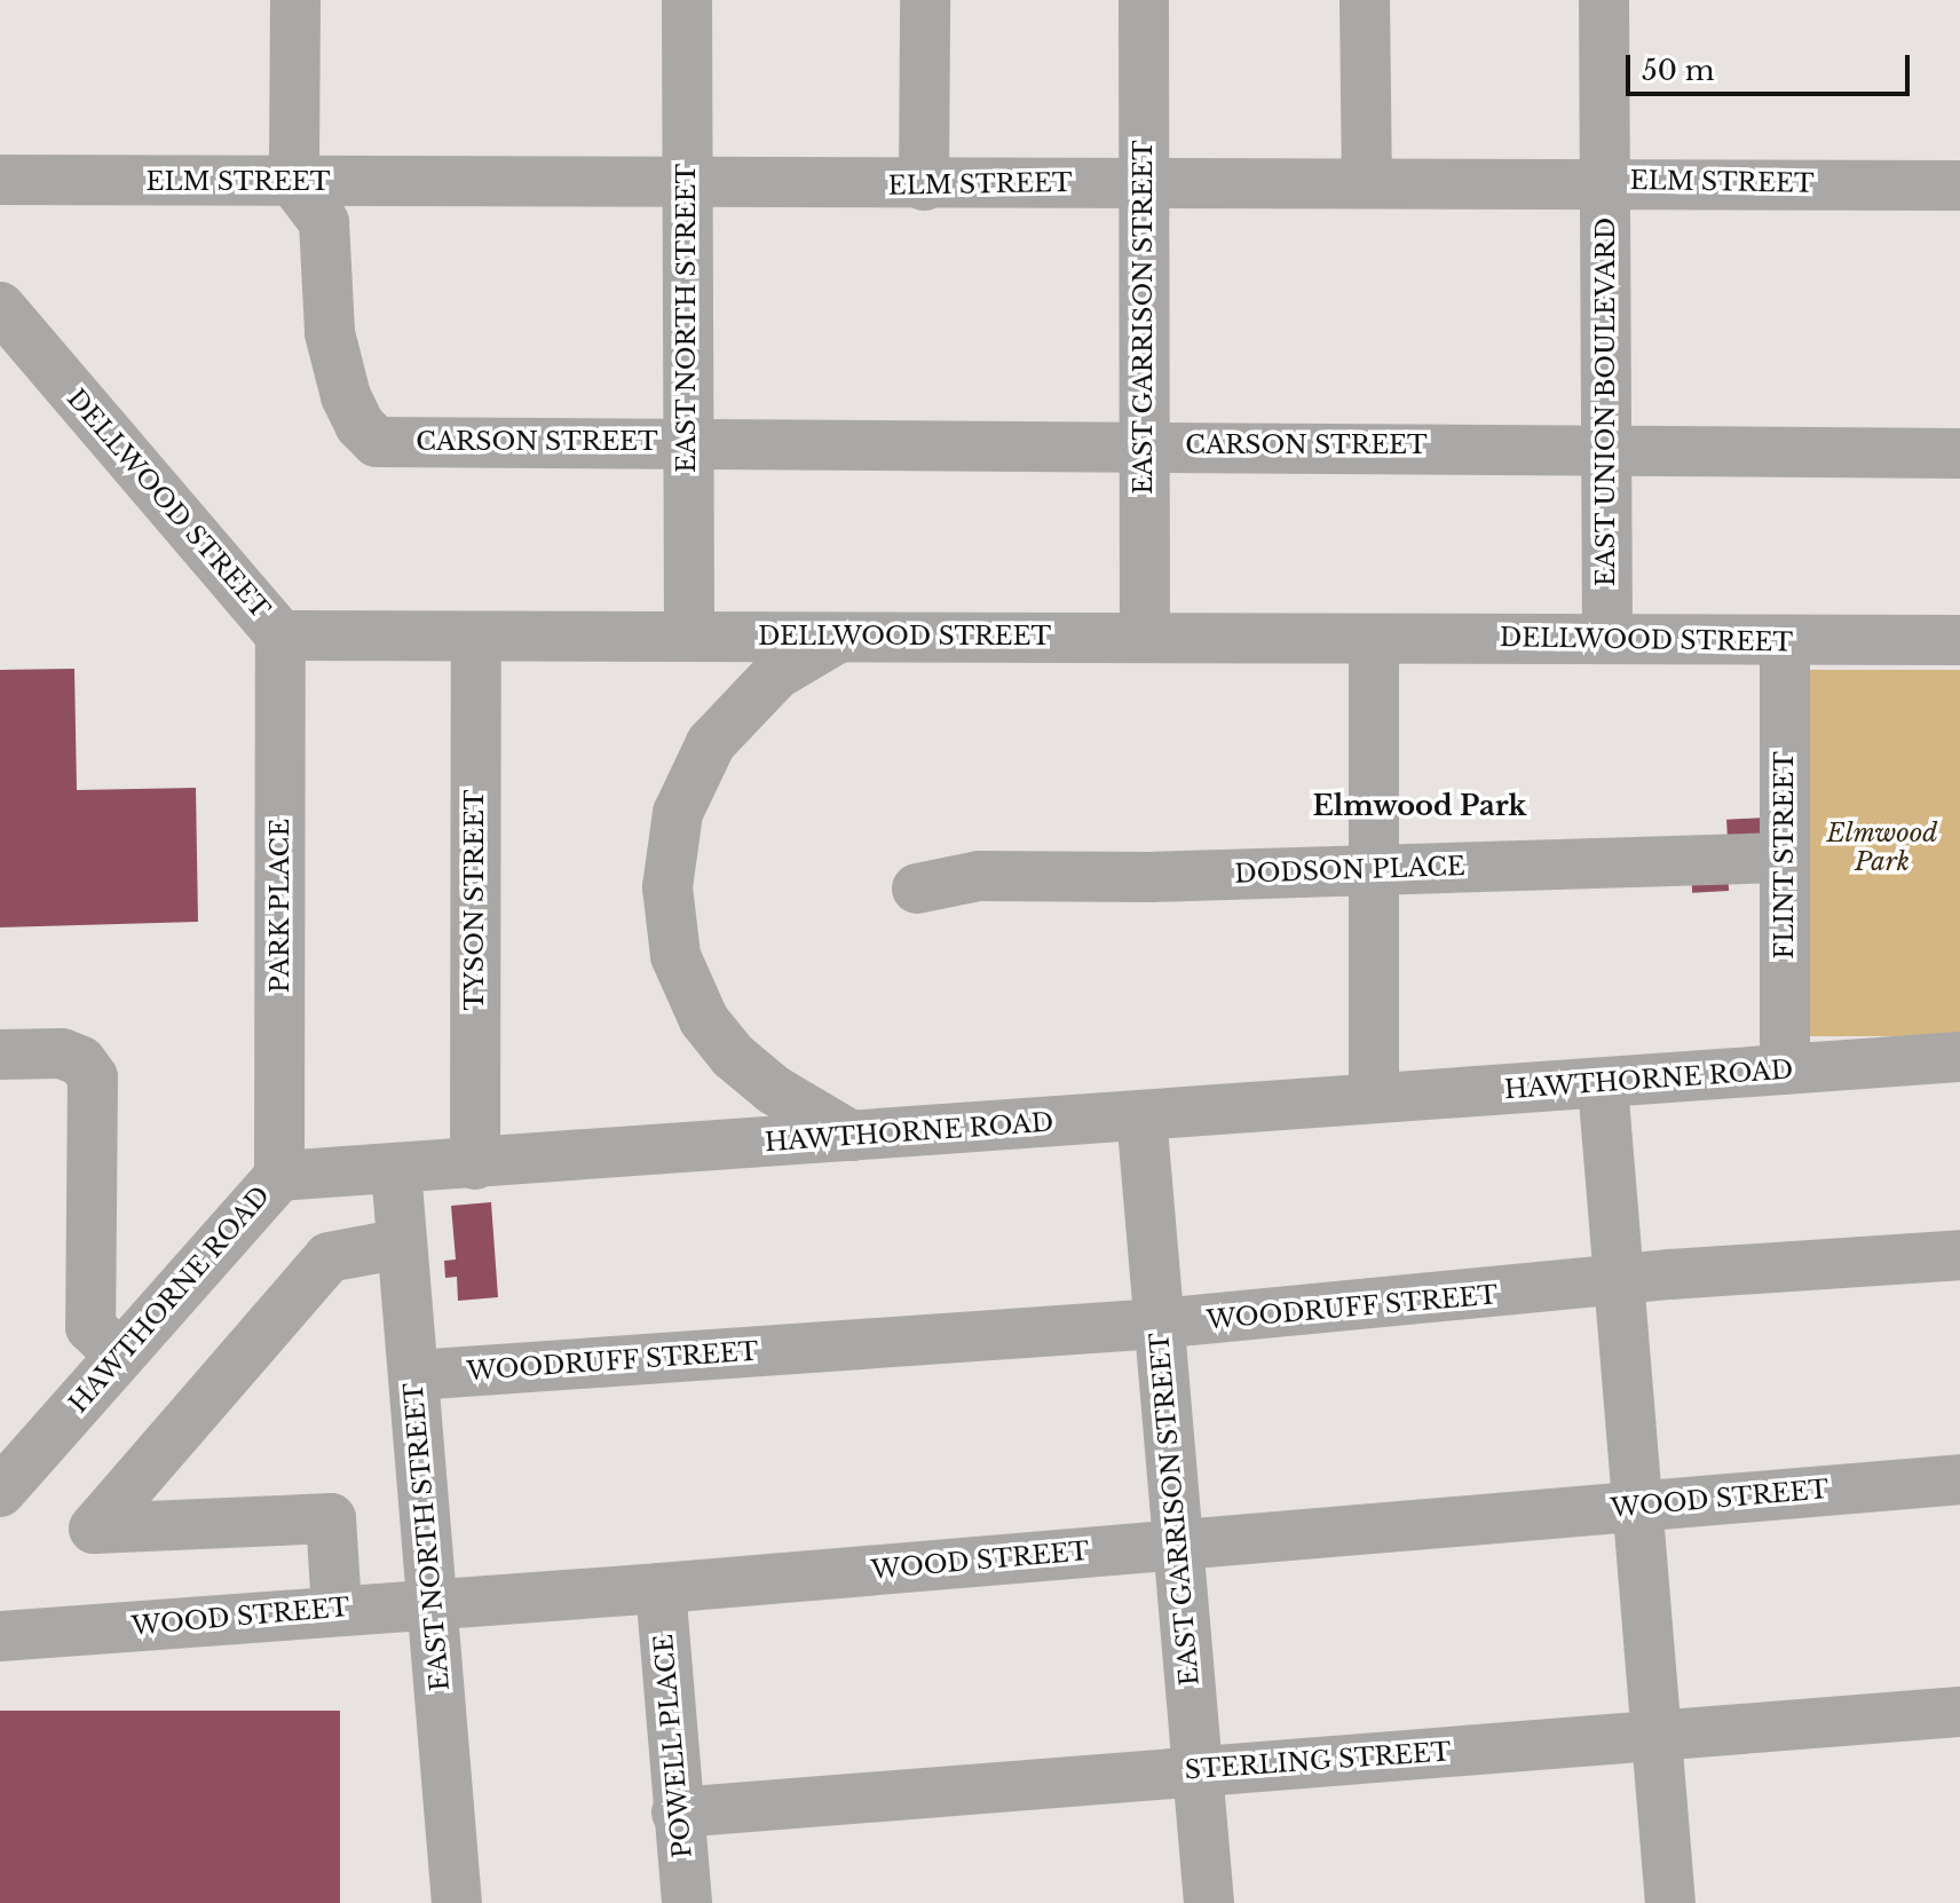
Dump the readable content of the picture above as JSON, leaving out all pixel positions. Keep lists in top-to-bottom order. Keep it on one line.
{"streets":{"street":["ELM STREET","EAST GARRISON STREET","EAST NORTH STREET","EAST UNION BOULEVARD","CARSON STREET","DELLWOOD STREET","FLINT STREET","DODSON PLACE","TYSON STREET","PARK PLACE","HAWTHORNE ROAD","WOODRUFF STREET","WOOD STREET","POWELL PLACE","STERLING STREET"]},"crossings":[["ELM STREET","EAST GARRISON STREET"],["ELM STREET","EAST NORTH STREET"],["ELM STREET","EAST UNION BOULEVARD"],["ELM STREET","CARSON STREET"],["EAST GARRISON STREET","CARSON STREET"],["EAST GARRISON STREET","DELLWOOD STREET"],["EAST GARRISON STREET","HAWTHORNE ROAD"],["EAST GARRISON STREET","WOODRUFF STREET"],["EAST GARRISON STREET","WOOD STREET"],["EAST GARRISON STREET","STERLING STREET"],["EAST NORTH STREET","CARSON STREET"],["EAST NORTH STREET","DELLWOOD STREET"],["EAST NORTH STREET","HAWTHORNE ROAD"],["EAST NORTH STREET","WOODRUFF STREET"],["EAST NORTH STREET","WOOD STREET"],["EAST UNION BOULEVARD","CARSON STREET"],["EAST UNION BOULEVARD","DELLWOOD STREET"],["DELLWOOD STREET","FLINT STREET"],["DELLWOOD STREET","TYSON STREET"],["DELLWOOD STREET","PARK PLACE"],["FLINT STREET","DODSON PLACE"],["FLINT STREET","HAWTHORNE ROAD"],["TYSON STREET","HAWTHORNE ROAD"],["PARK PLACE","HAWTHORNE ROAD"],["WOOD STREET","POWELL PLACE"],["POWELL PLACE","STERLING STREET"]],"districts":["Elmwood Park"],"parks":["Elmwood Park"],"scale_bar":"50 m"}
